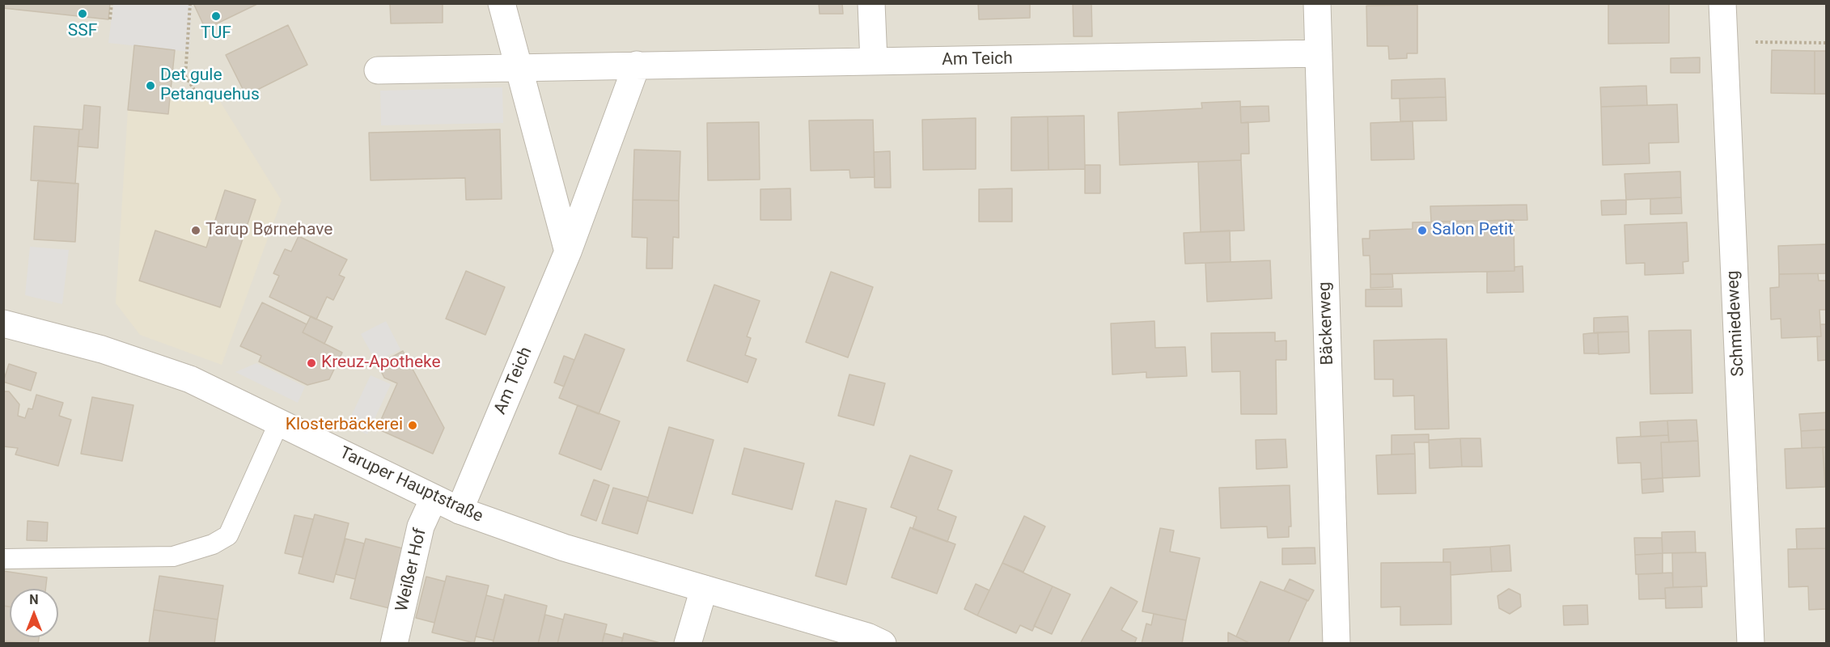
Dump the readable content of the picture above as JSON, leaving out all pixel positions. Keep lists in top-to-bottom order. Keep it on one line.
{"streets":{"street":["Am Teich","Bäckerweg","Schmiedeweg","Taruper Hauptstraße","Weißer Hof"]},"crossings":[["Am Teich","Bäckerweg"],["Am Teich","Taruper Hauptstraße"],["Taruper Hauptstraße","Weißer Hof"]],"places":["SSF","TUF","Det gule Petanquehus","Tarup Børnehave","Salon Petit","Kreuz-Apotheke","Klosterbäckerei"],"north":"top"}
